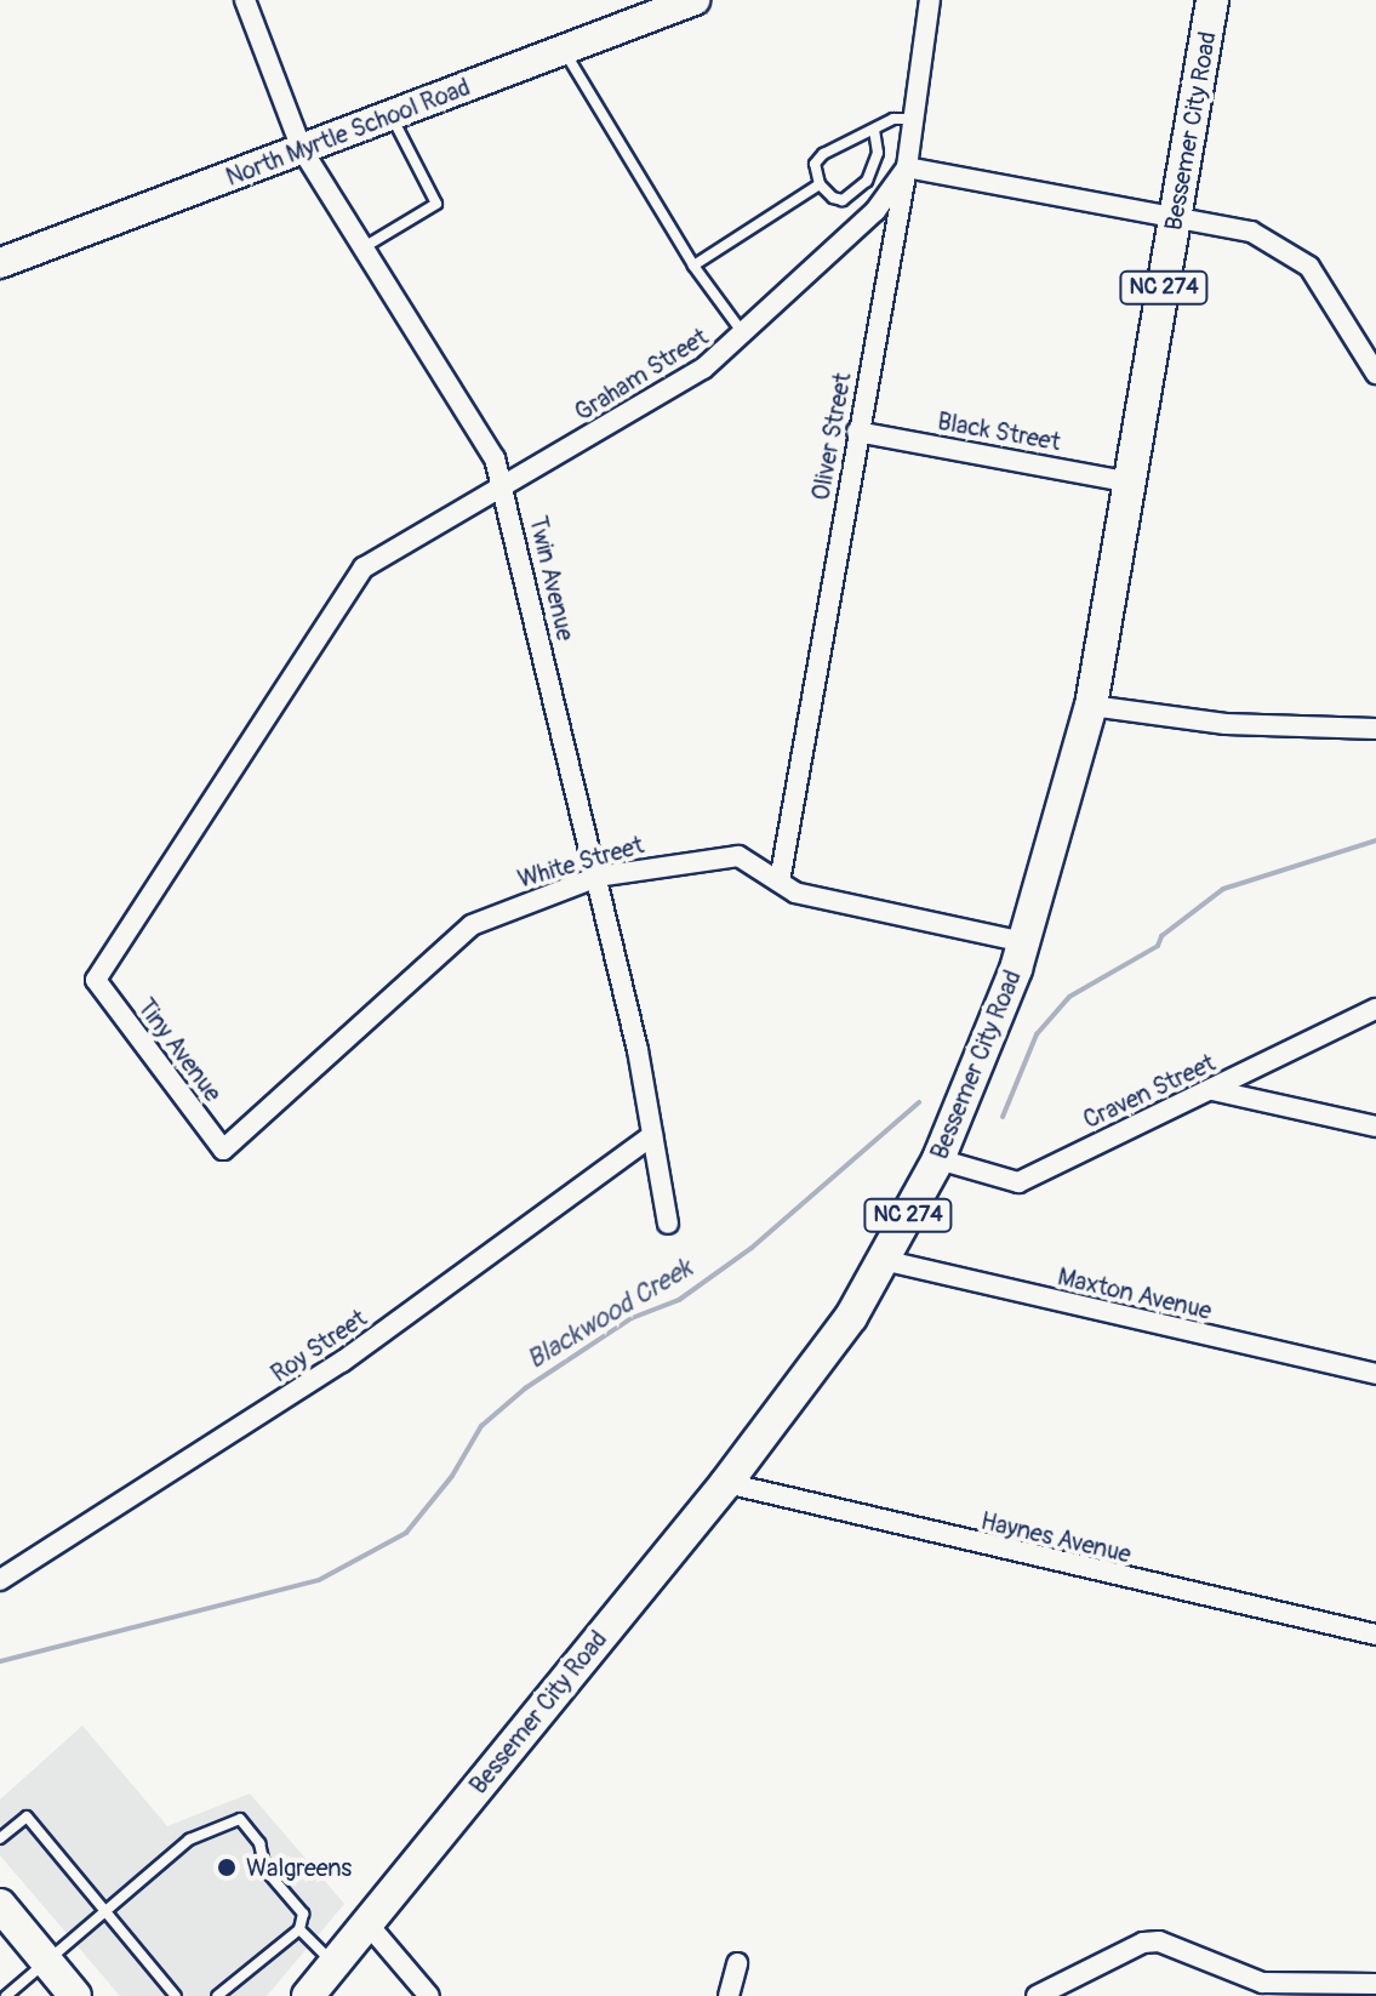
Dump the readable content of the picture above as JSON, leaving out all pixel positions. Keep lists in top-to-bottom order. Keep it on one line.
{"streets":{"main road":["Bessemer City Road","North Myrtle School Road","NC 274"],"street":["Graham Street","Black Street","Oliver Street","Twin Avenue","White Street","Tiny Avenue","Craven Street","Maxton Avenue","Roy Street","Haynes Avenue"]},"crossings":[["Bessemer City Road","Black Street"],["Bessemer City Road","White Street"],["Bessemer City Road","Craven Street"],["Bessemer City Road","Maxton Avenue"],["Bessemer City Road","Haynes Avenue"],["North Myrtle School Road","Twin Avenue"],["Graham Street","Oliver Street"],["Graham Street","Twin Avenue"],["Graham Street","Tiny Avenue"],["Black Street","Oliver Street"],["Oliver Street","White Street"],["Twin Avenue","White Street"],["Twin Avenue","Roy Street"],["White Street","Tiny Avenue"]],"water":["Blackwood Creek"],"places":["Walgreens"]}
